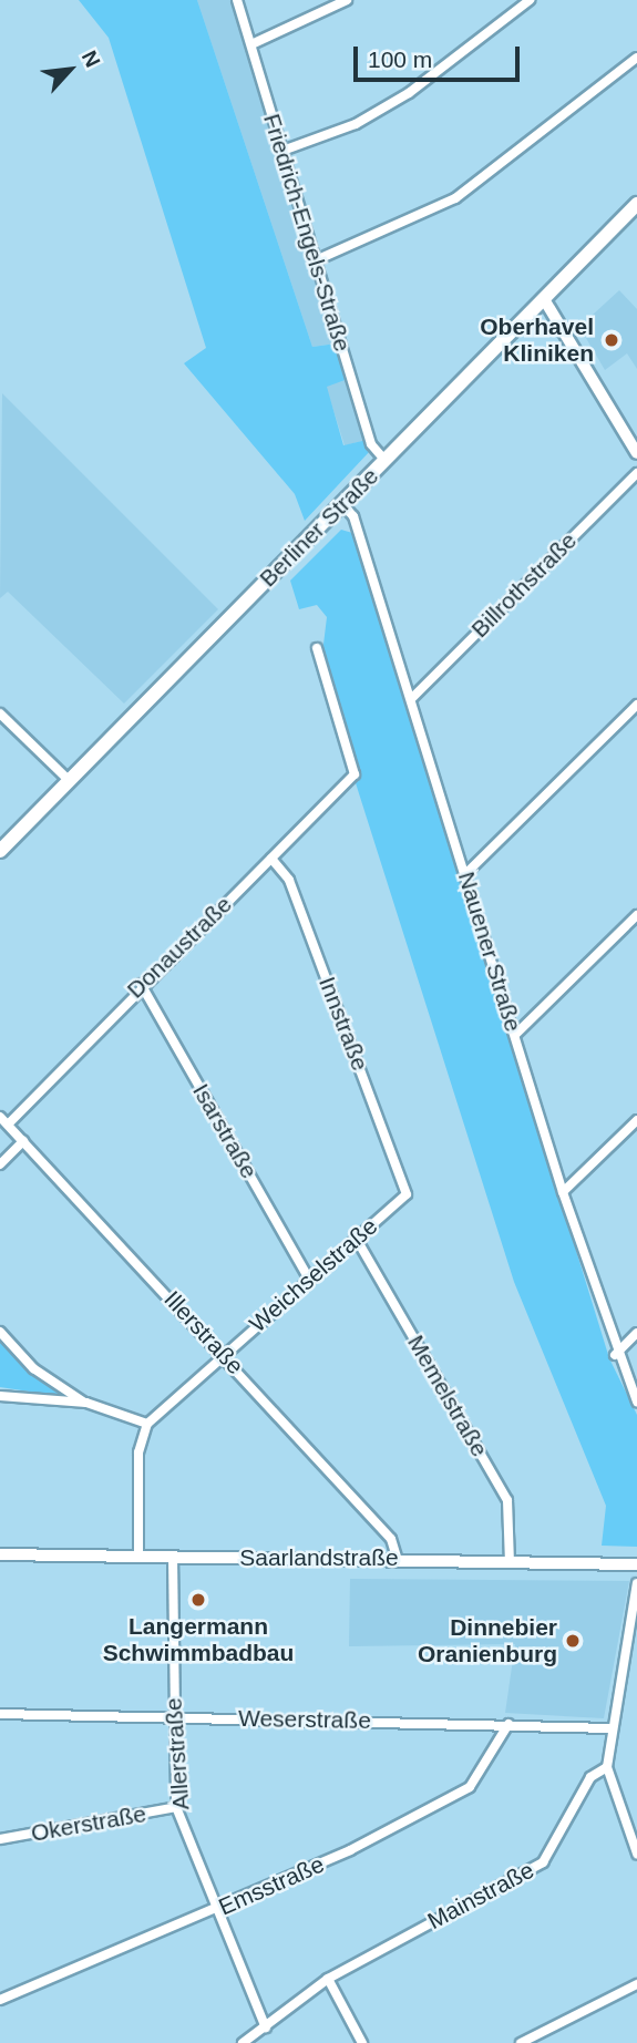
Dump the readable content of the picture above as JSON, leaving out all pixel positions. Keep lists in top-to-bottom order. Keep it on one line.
{"streets":{"main road":["Berliner Straße"],"street":["Friedrich-Engels-Straße","Billrothstraße","Donaustraße","Nauener Straße","Innstraße","Isarstraße","Weichselstraße","Illerstraße","Memelstraße","Saarlandstraße","Weserstraße","Allerstraße","Okerstraße","Emsstraße","Mainstraße"]},"crossings":[["Friedrich-Engels-Straße","Berliner Straße"],["Berliner Straße","Nauener Straße"],["Billrothstraße","Nauener Straße"],["Donaustraße","Innstraße"],["Donaustraße","Isarstraße"],["Donaustraße","Illerstraße"],["Innstraße","Weichselstraße"],["Isarstraße","Weichselstraße"],["Weichselstraße","Illerstraße"],["Weichselstraße","Memelstraße"],["Illerstraße","Saarlandstraße"],["Memelstraße","Saarlandstraße"],["Saarlandstraße","Allerstraße"],["Weserstraße","Allerstraße"],["Weserstraße","Emsstraße"],["Allerstraße","Okerstraße"],["Allerstraße","Emsstraße"],["Allerstraße","Mainstraße"]],"places":["Oberhavel Kliniken","Langermann Schwimmbadbau","Dinnebier Oranienburg"],"scale_bar":"100 m","north":"top right"}
